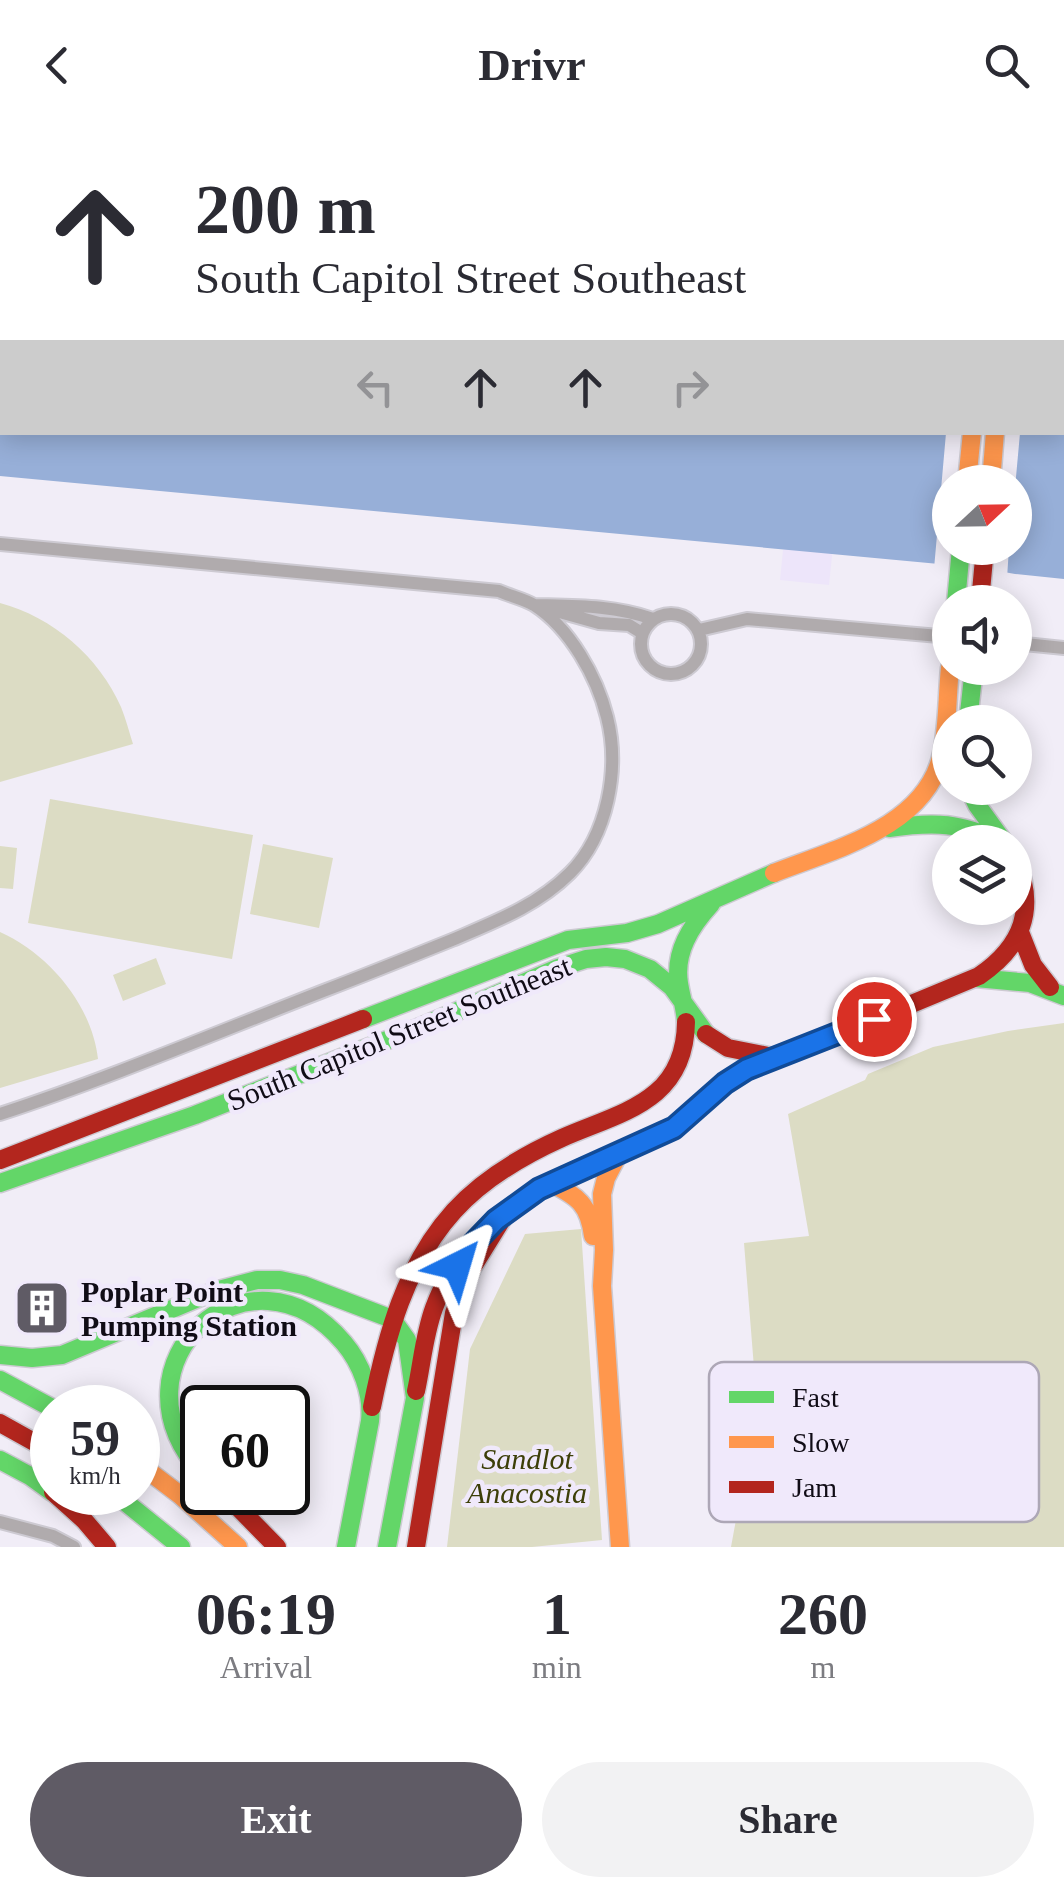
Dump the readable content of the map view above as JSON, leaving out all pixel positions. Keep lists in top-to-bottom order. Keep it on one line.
{"streets":{"main road":["South Capitol Street Southeast"]},"parks":["Sandlot Anacostia"],"places":{"building":["Poplar Point Pumping Station"]},"legend":["Fast","Slow","Jam"],"north":"right","page":{"header":"Drivr","turn":["200 m","South Capitol Street Southeast"],"speed":"59 km/h","limit":"60","eta":["06:19","Arrival","1","min","260","m"],"buttons":["Exit","Share"]}}
